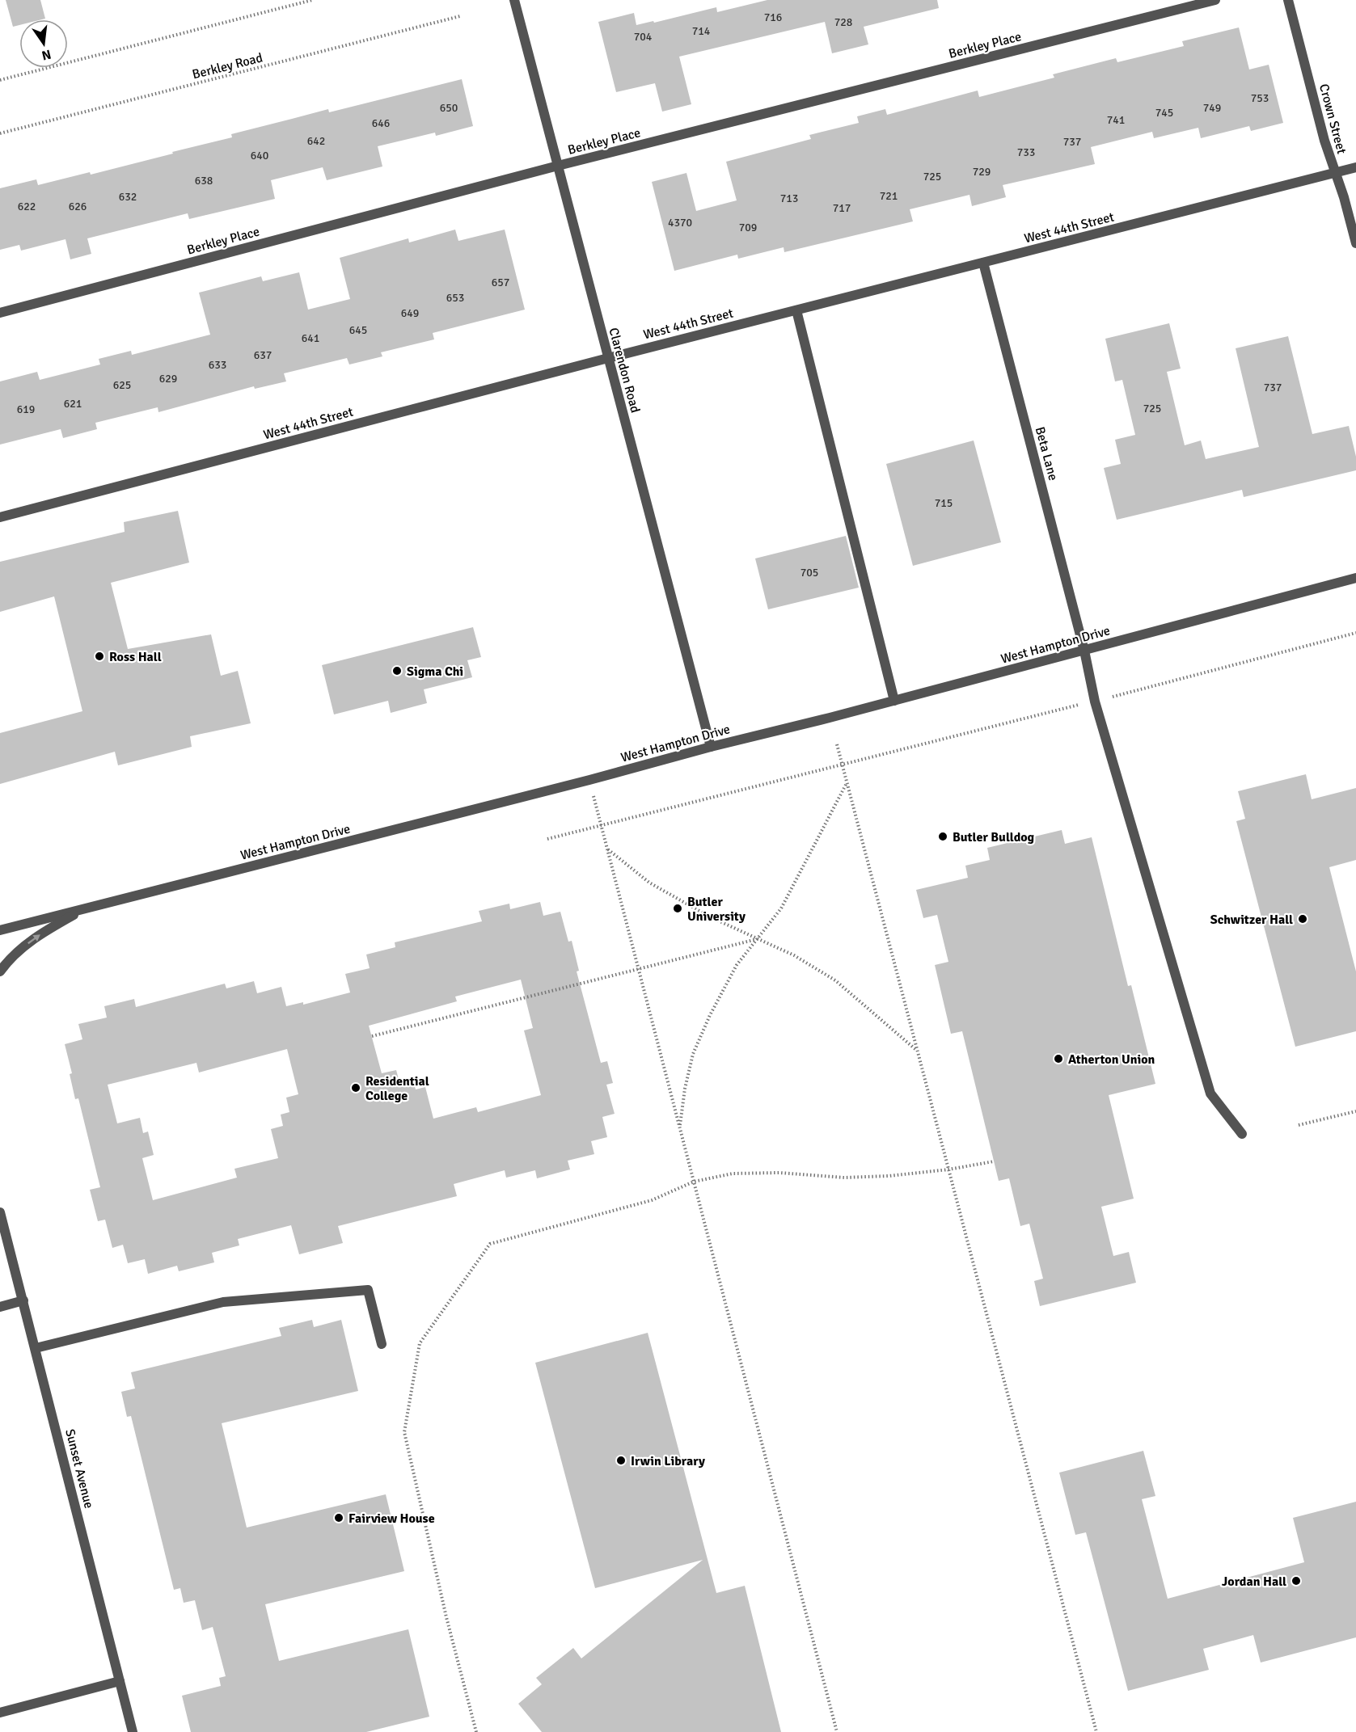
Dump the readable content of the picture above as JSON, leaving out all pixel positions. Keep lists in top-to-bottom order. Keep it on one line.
{"streets":{"street":["Berkley Place","Crown Street","West 44th Street","Clarendon Road","Beta Lane","West Hampton Drive","Sunset Avenue"],"path":["Berkley Road"]},"crossings":[["Berkley Place","Clarendon Road"],["Crown Street","West 44th Street"],["West 44th Street","Clarendon Road"],["West 44th Street","Beta Lane"],["Clarendon Road","West Hampton Drive"],["Beta Lane","West Hampton Drive"]],"places":["Ross Hall","Sigma Chi","Butler Bulldog","Butler University","Schwitzer Hall","Atherton Union","Residential College","Irwin Library","Fairview House","Jordan Hall"],"house_numbers":["716","728","714","704","753","650","749","745","741","646","642","737","733","640","729","725","638","721","632","713","622","626","717","4370","709","657","653","649","645","641","637","633","629","625","737","621","725","619","715","705"],"north":"bottom"}
